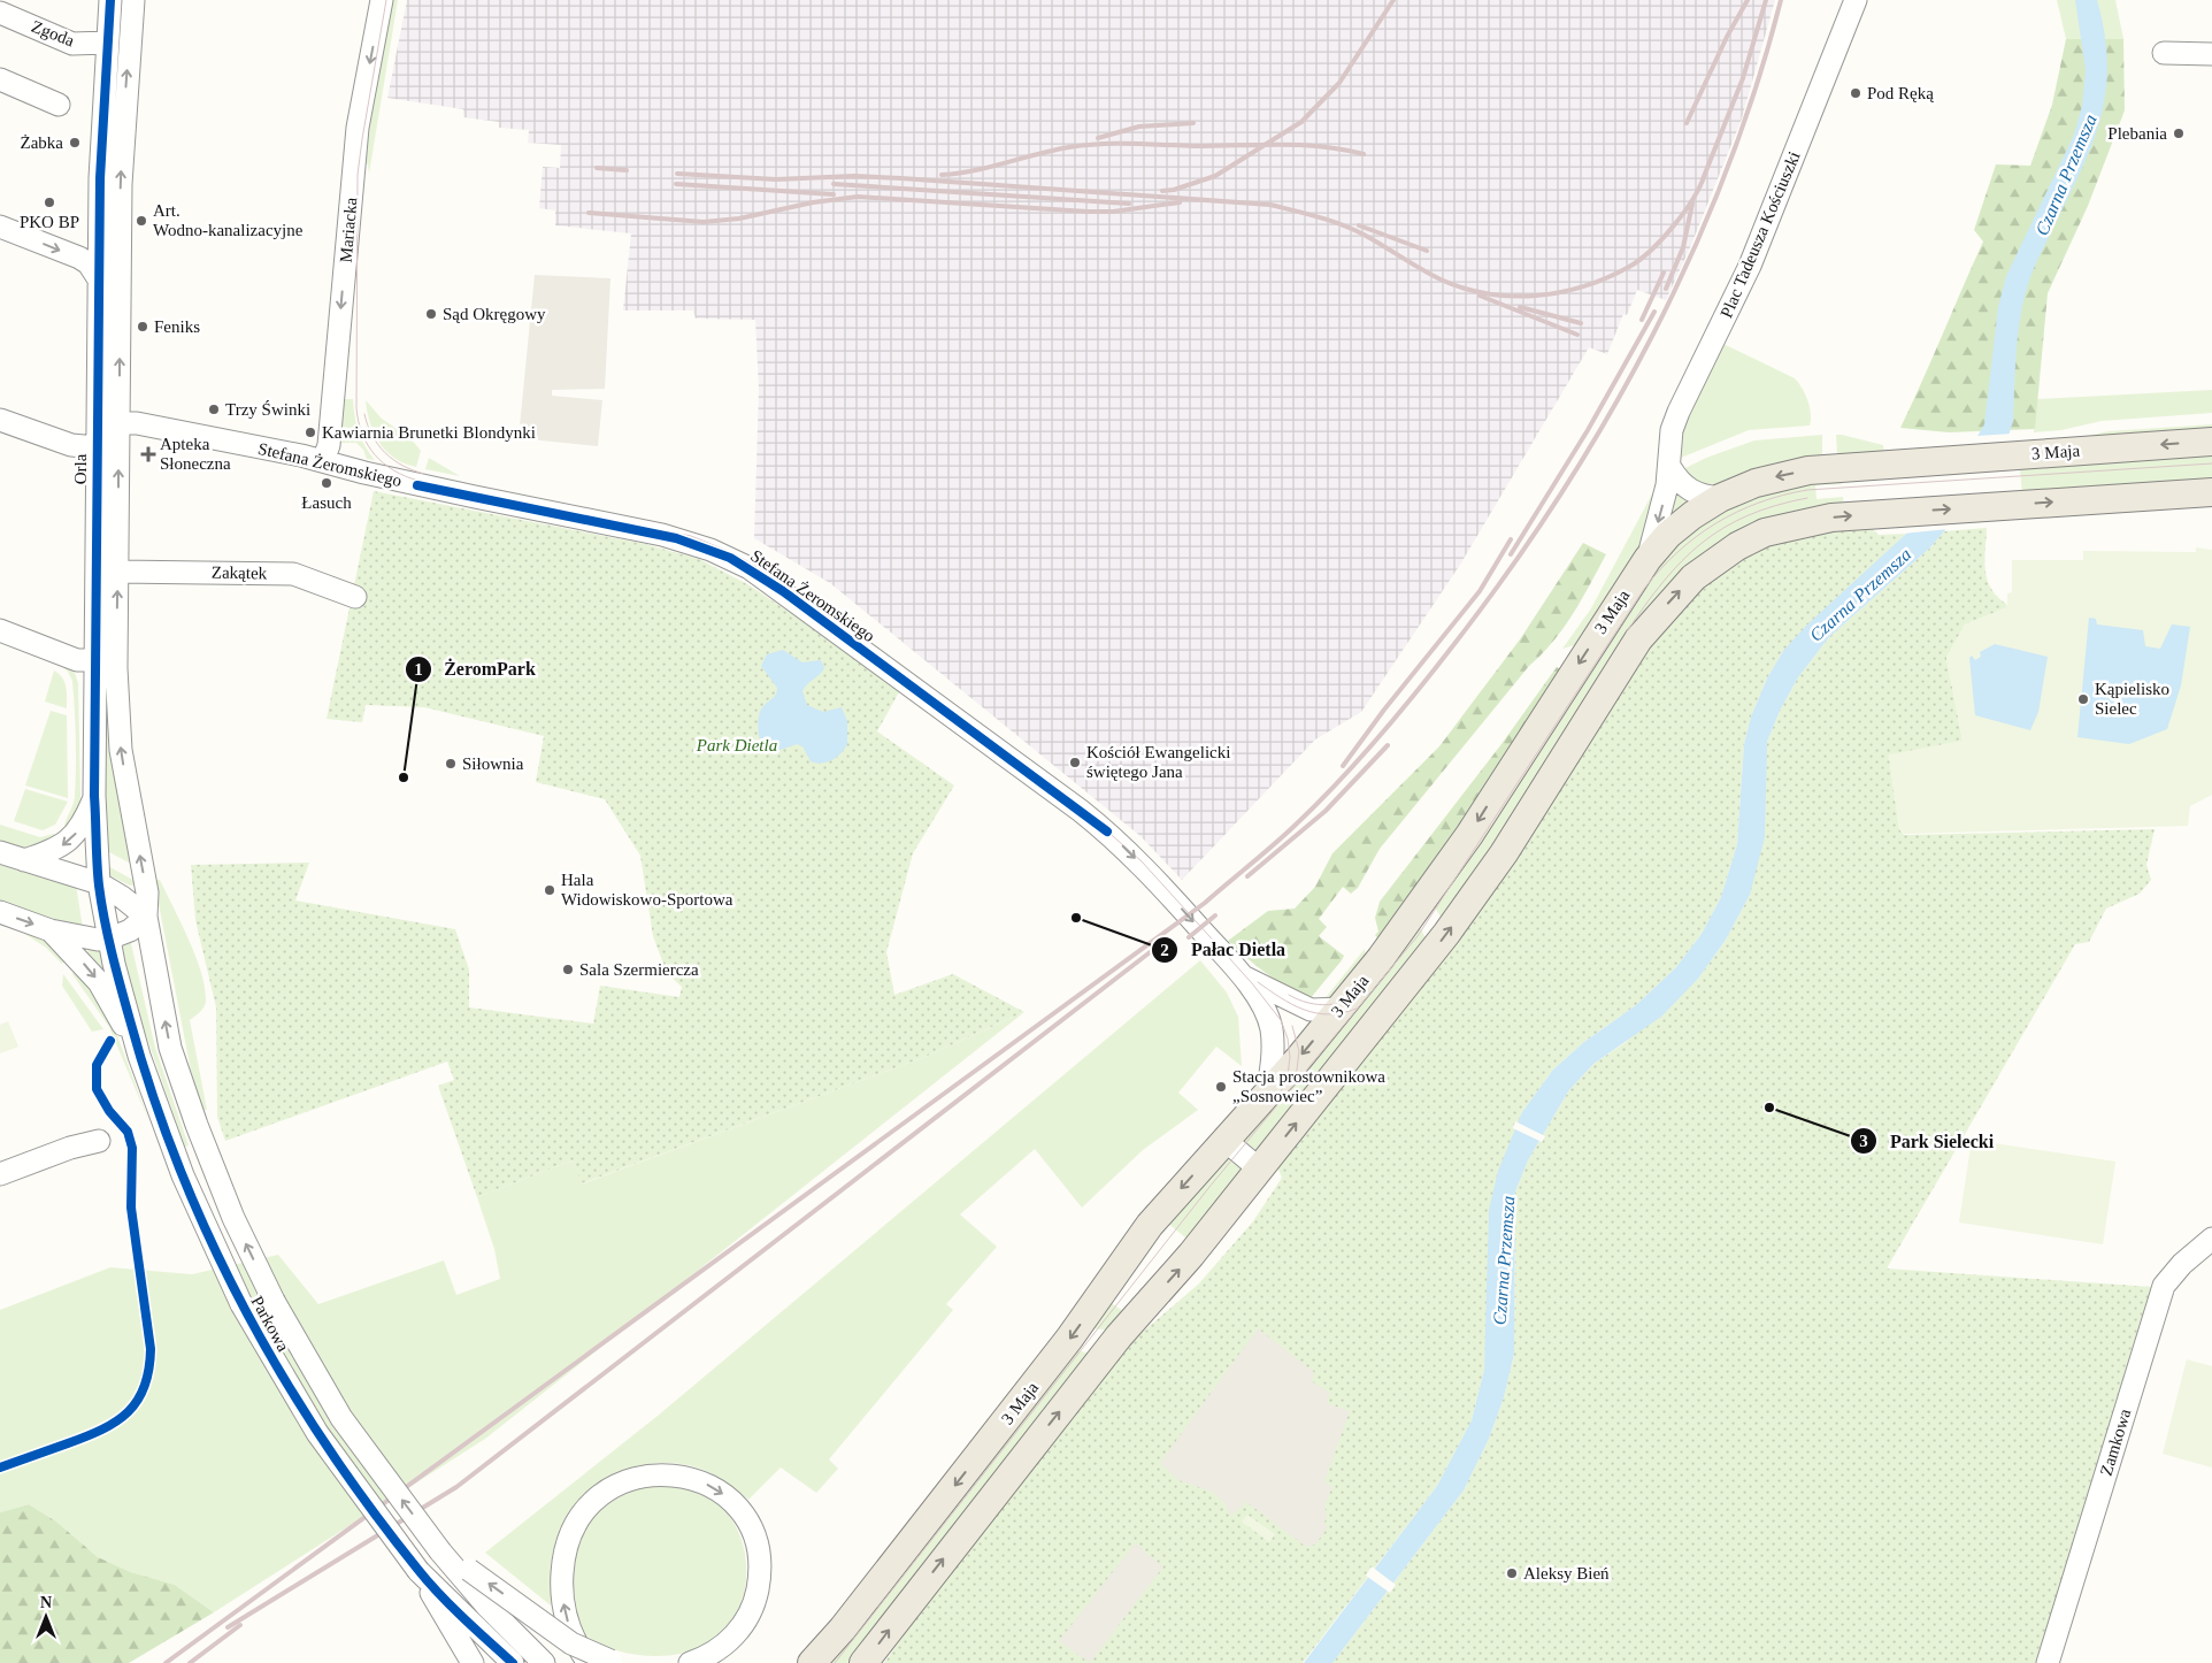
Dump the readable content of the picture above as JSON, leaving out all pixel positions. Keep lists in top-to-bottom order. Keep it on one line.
{"streets":{"main road":["3 Maja"],"street":["Zgoda","Mariacka","Plac Tadeusza Kościuszki","Stefana Żeromskiego","Orla","Zakątek","Parkowa","Zamkowa"]},"crossings":[["Zgoda","Orla"],["Mariacka","Stefana Żeromskiego"],["Plac Tadeusza Kościuszki","3 Maja"],["3 Maja","Stefana Żeromskiego"],["Orla","Parkowa"]],"one_way":["Mariacka","Stefana Żeromskiego"],"water":["Czarna Przemsza"],"parks":["Park Dietla"],"places":{"other":["Pod Ręką","Plebania","Żabka","PKO BP","Art. Wodno-kanalizacyjne","Sąd Okręgowy","Feniks","Trzy Świnki","Kawiarnia Brunetki Blondynki","Łasuch","Kąpielisko Sielec","Kościół Ewangelicki świętego Jana","Siłownia","ŻeromPark","Hala Widowiskowo-Sportowa","Pałac Dietla","Sala Szermiercza","Stacja prostownikowa „Sosnowiec”","Park Sielecki","Aleksy Bień"],"health":["Apteka Słoneczna"]},"north":"top"}
